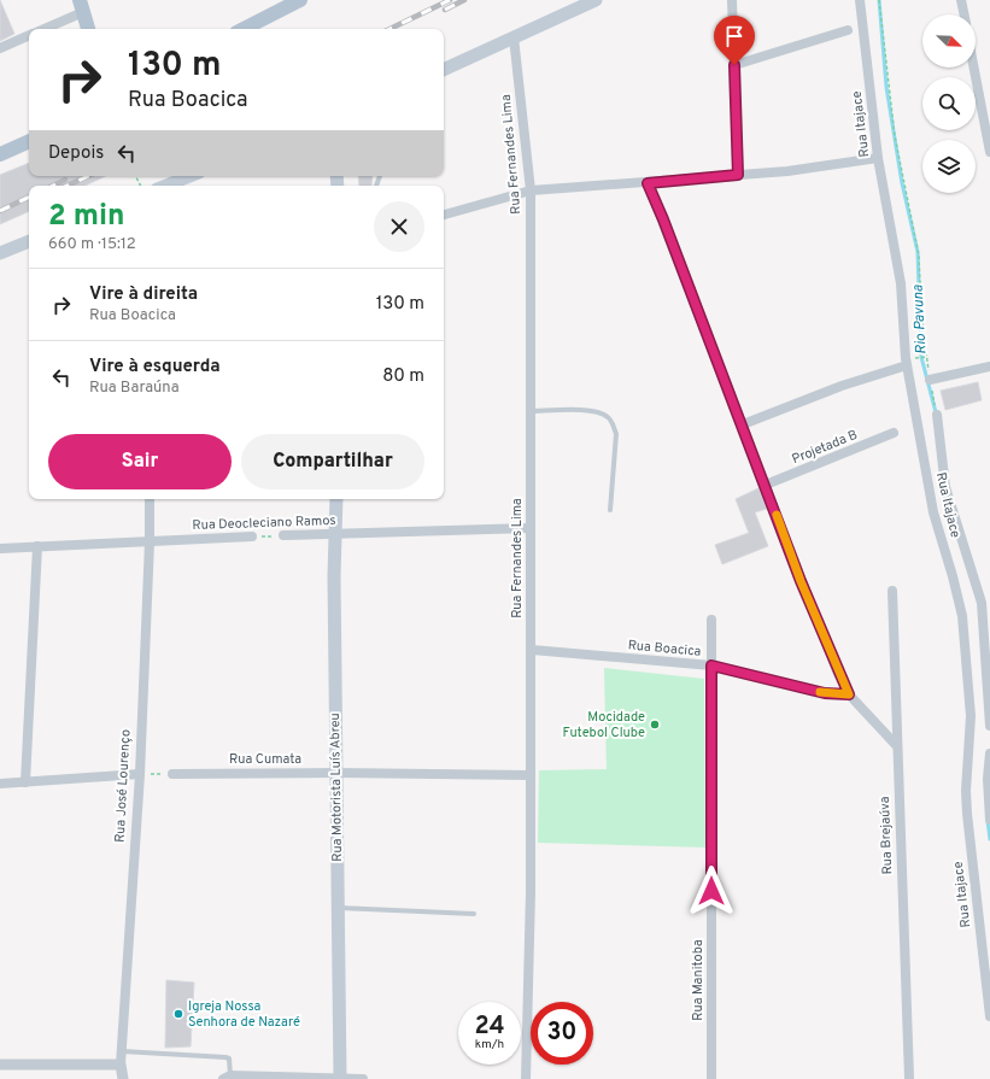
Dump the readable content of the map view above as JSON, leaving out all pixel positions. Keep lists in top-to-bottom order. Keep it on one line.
{"streets":{"main road":["Rua Motorista Luís Abreu"],"street":["Rua Itajace","Rua Fernandes Lima","Projetada B","Rua Deocleciano Ramos","Rua Boacica","Rua Cumata","Rua José Lourenço","Rua Brejaúva","Rua Manitoba"]},"crossings":[["Rua Fernandes Lima","Rua Deocleciano Ramos"],["Rua Fernandes Lima","Rua Boacica"],["Rua Fernandes Lima","Rua Cumata"],["Rua Deocleciano Ramos","Rua José Lourenço"],["Rua Deocleciano Ramos","Rua Motorista Luís Abreu"],["Rua Boacica","Rua Manitoba"],["Rua Cumata","Rua Motorista Luís Abreu"]],"water":["Rio Pavuna"],"places":["Mocidade Futebol Clube","Igreja Nossa Senhora de Nazaré"],"north":"bottom right","page":{"turn":["130 m","Rua Boacica"],"then":"Depois","heading":["2 min","660 m · 15:12"],"list":[{"name":"Vire à direita","note":"Rua Boacica","value":"130 m"},{"name":"Vire à esquerda","note":"Rua Baraúna","value":"80 m"}],"buttons":["Sair","Compartilhar"],"speed":"24 km/h","limit":"30"}}
